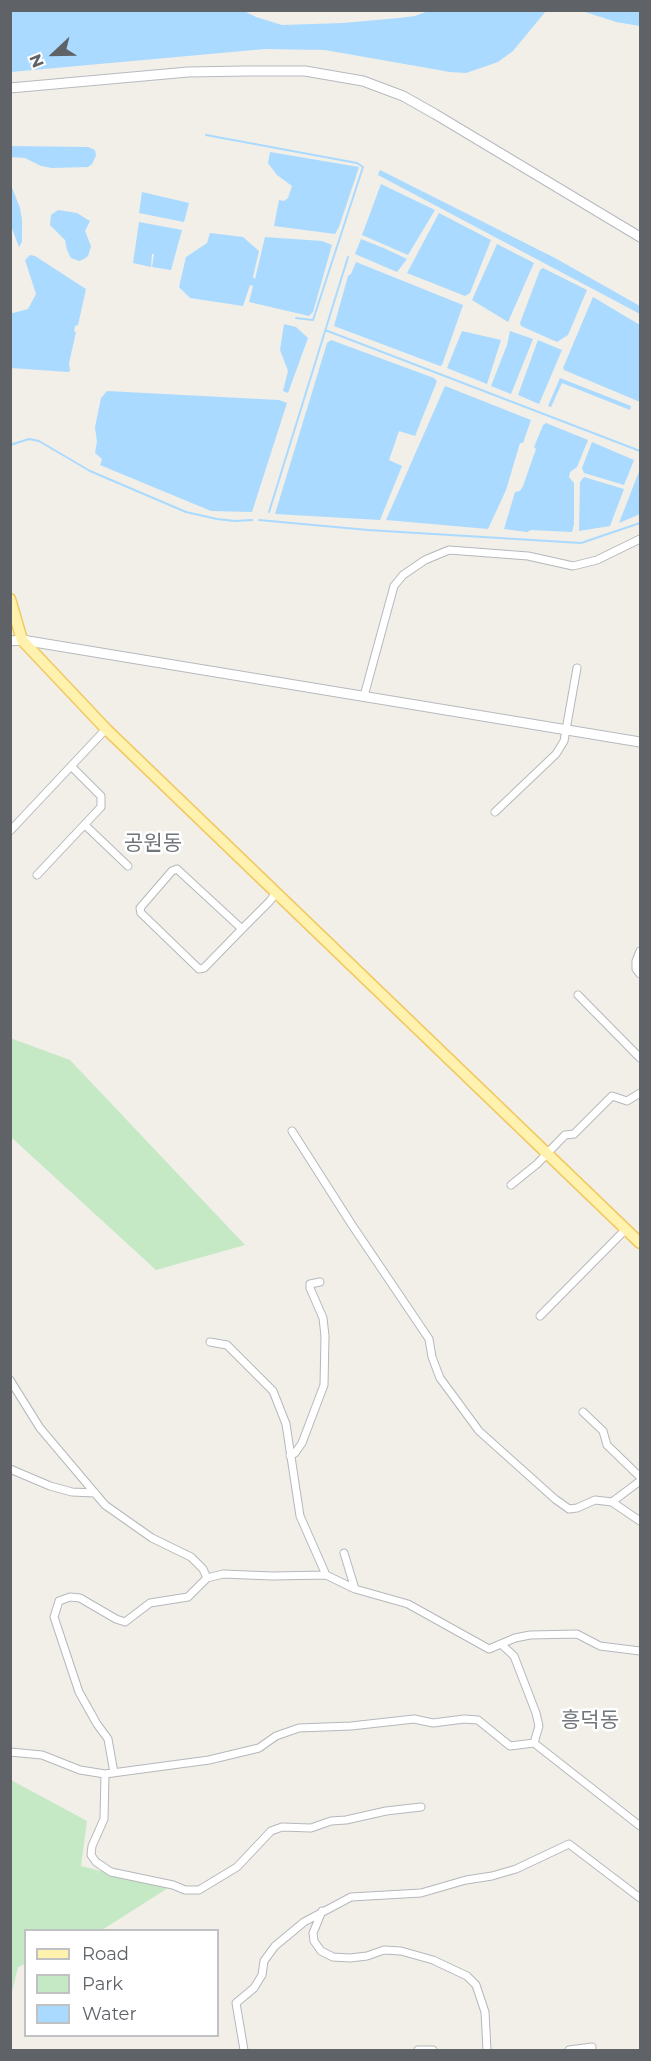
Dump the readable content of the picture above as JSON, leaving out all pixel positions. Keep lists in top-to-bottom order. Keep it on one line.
{"districts":["공원동","흥덕동"],"legend":["Road","Park","Water"],"north":"left"}
